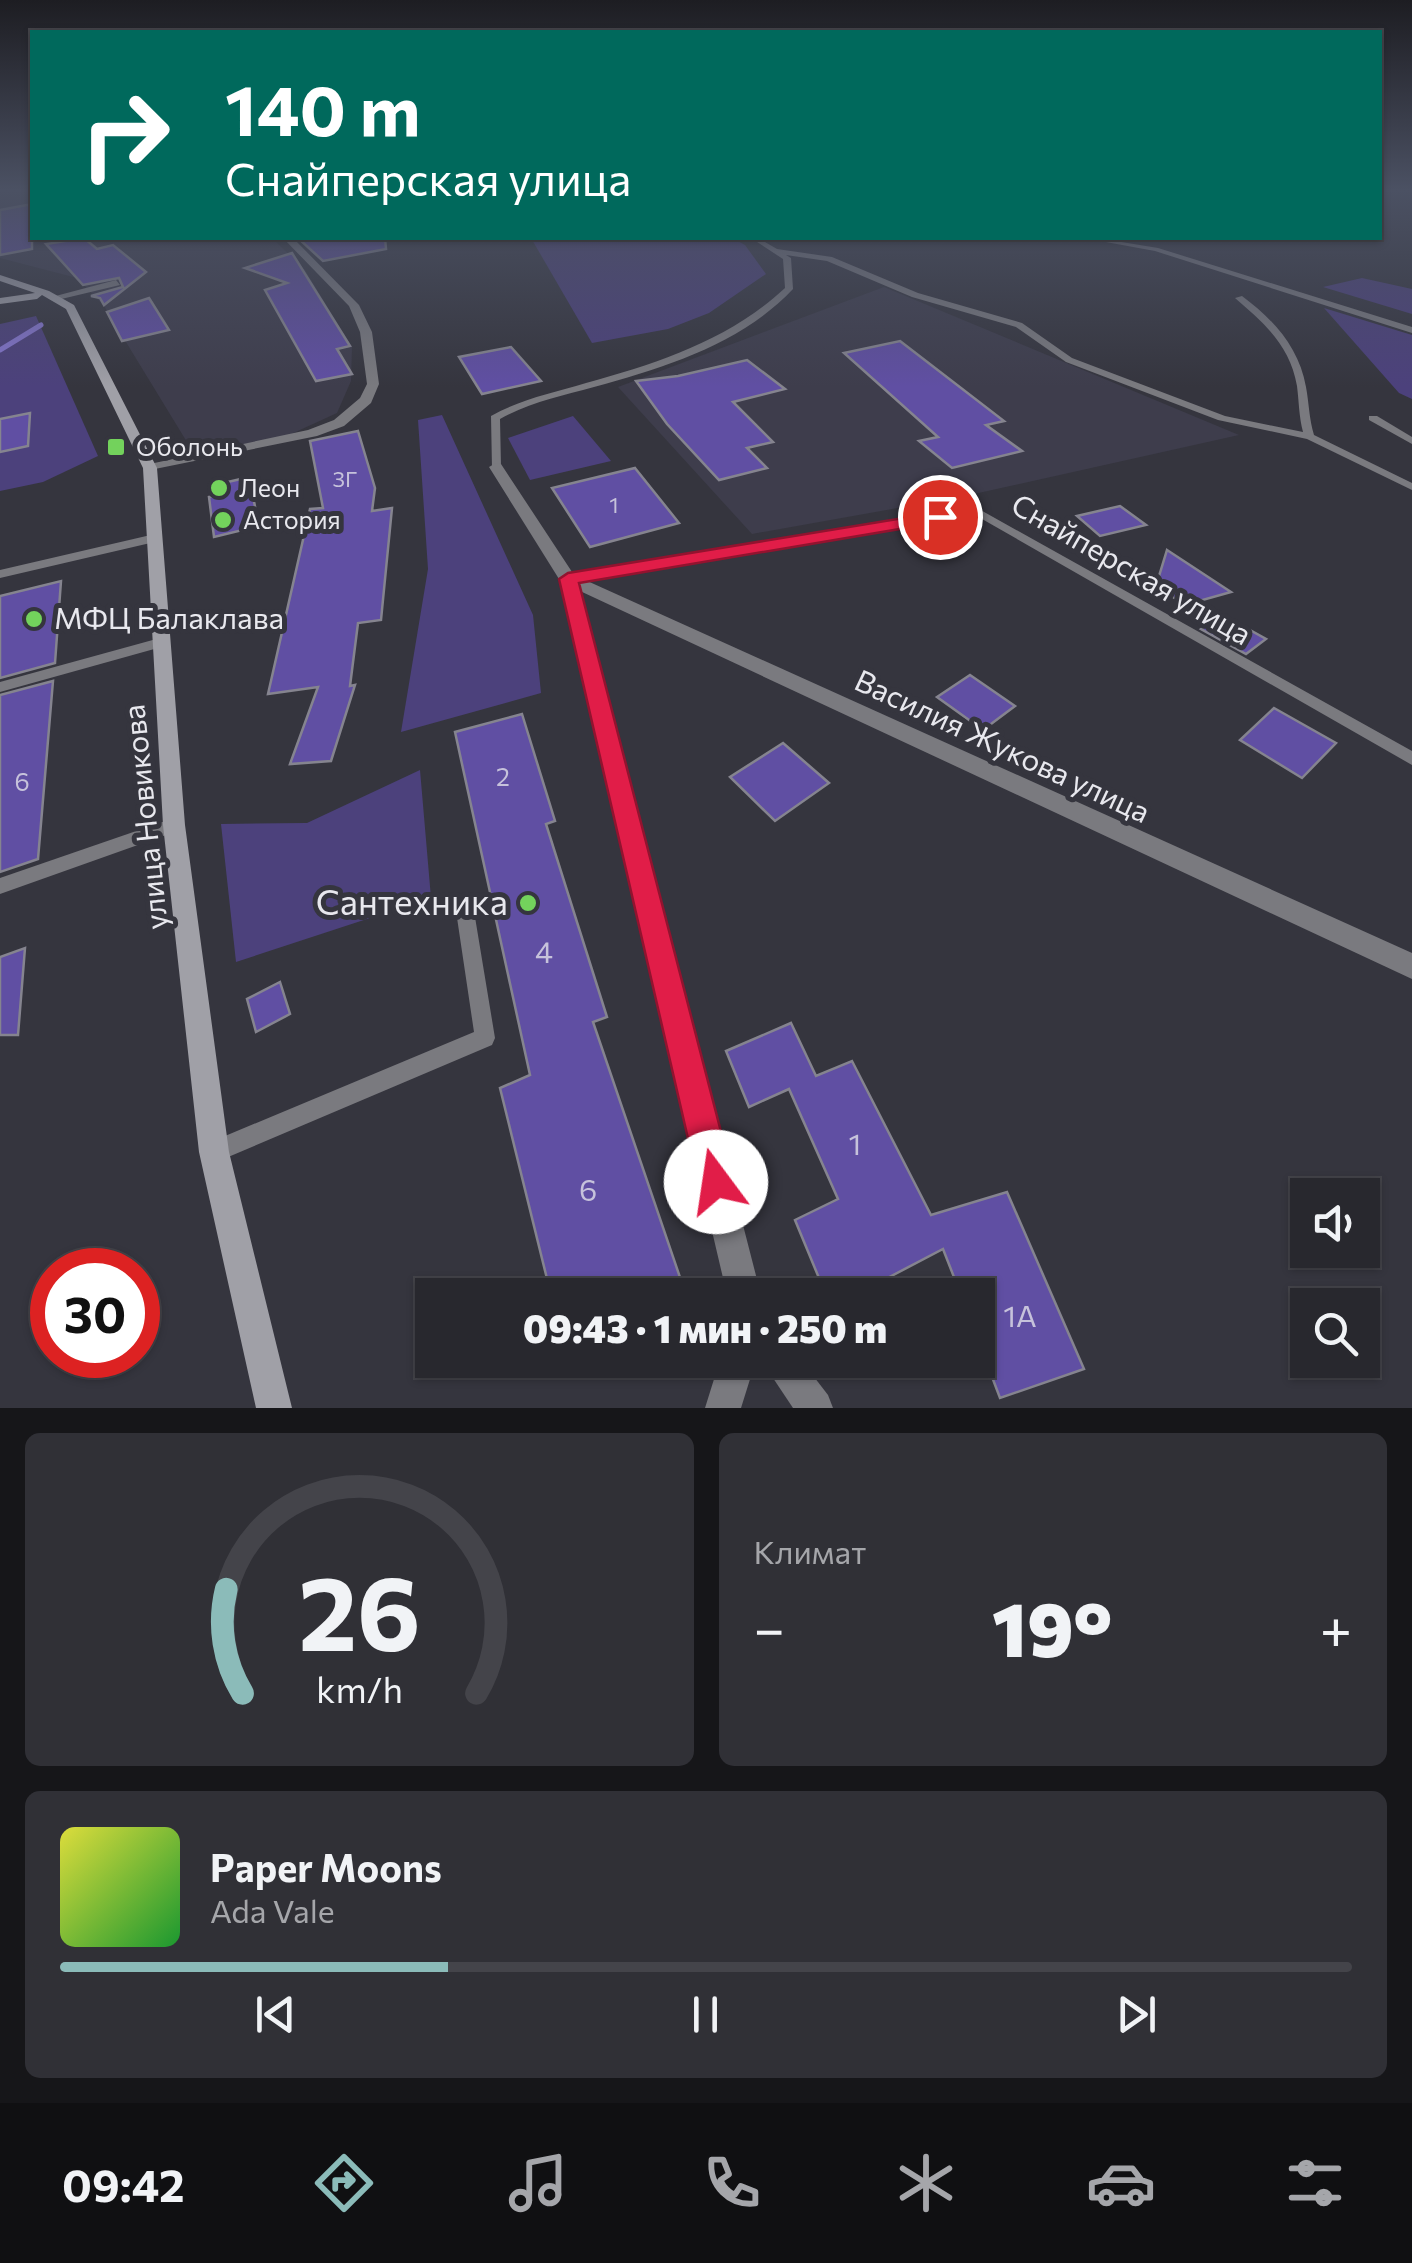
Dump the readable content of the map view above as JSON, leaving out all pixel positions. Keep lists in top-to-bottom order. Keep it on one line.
{"streets":{"main road":["улица Новикова"],"street":["Василия Жукова улица"],"lane":["Снайперская улица"]},"crossings":[["Снайперская улица","Василия Жукова улица"]],"places":{"transit":["Оболонь"],"other":["Леон","Астория","МФЦ Балаклава","Сантехника"]},"house_numbers":["3Г","1","2","6","4","1","6","1А"],"page":{"turn":["140 m","Снайперская улица"],"limit":"30","trip":"09:43 · 1 мин · 250 m","tile":"Климат","heat":["−","19°","+"],"song":["Paper Moons","Ada Vale"],"tabs":"09:42","gauge":["26","km/h"]}}
